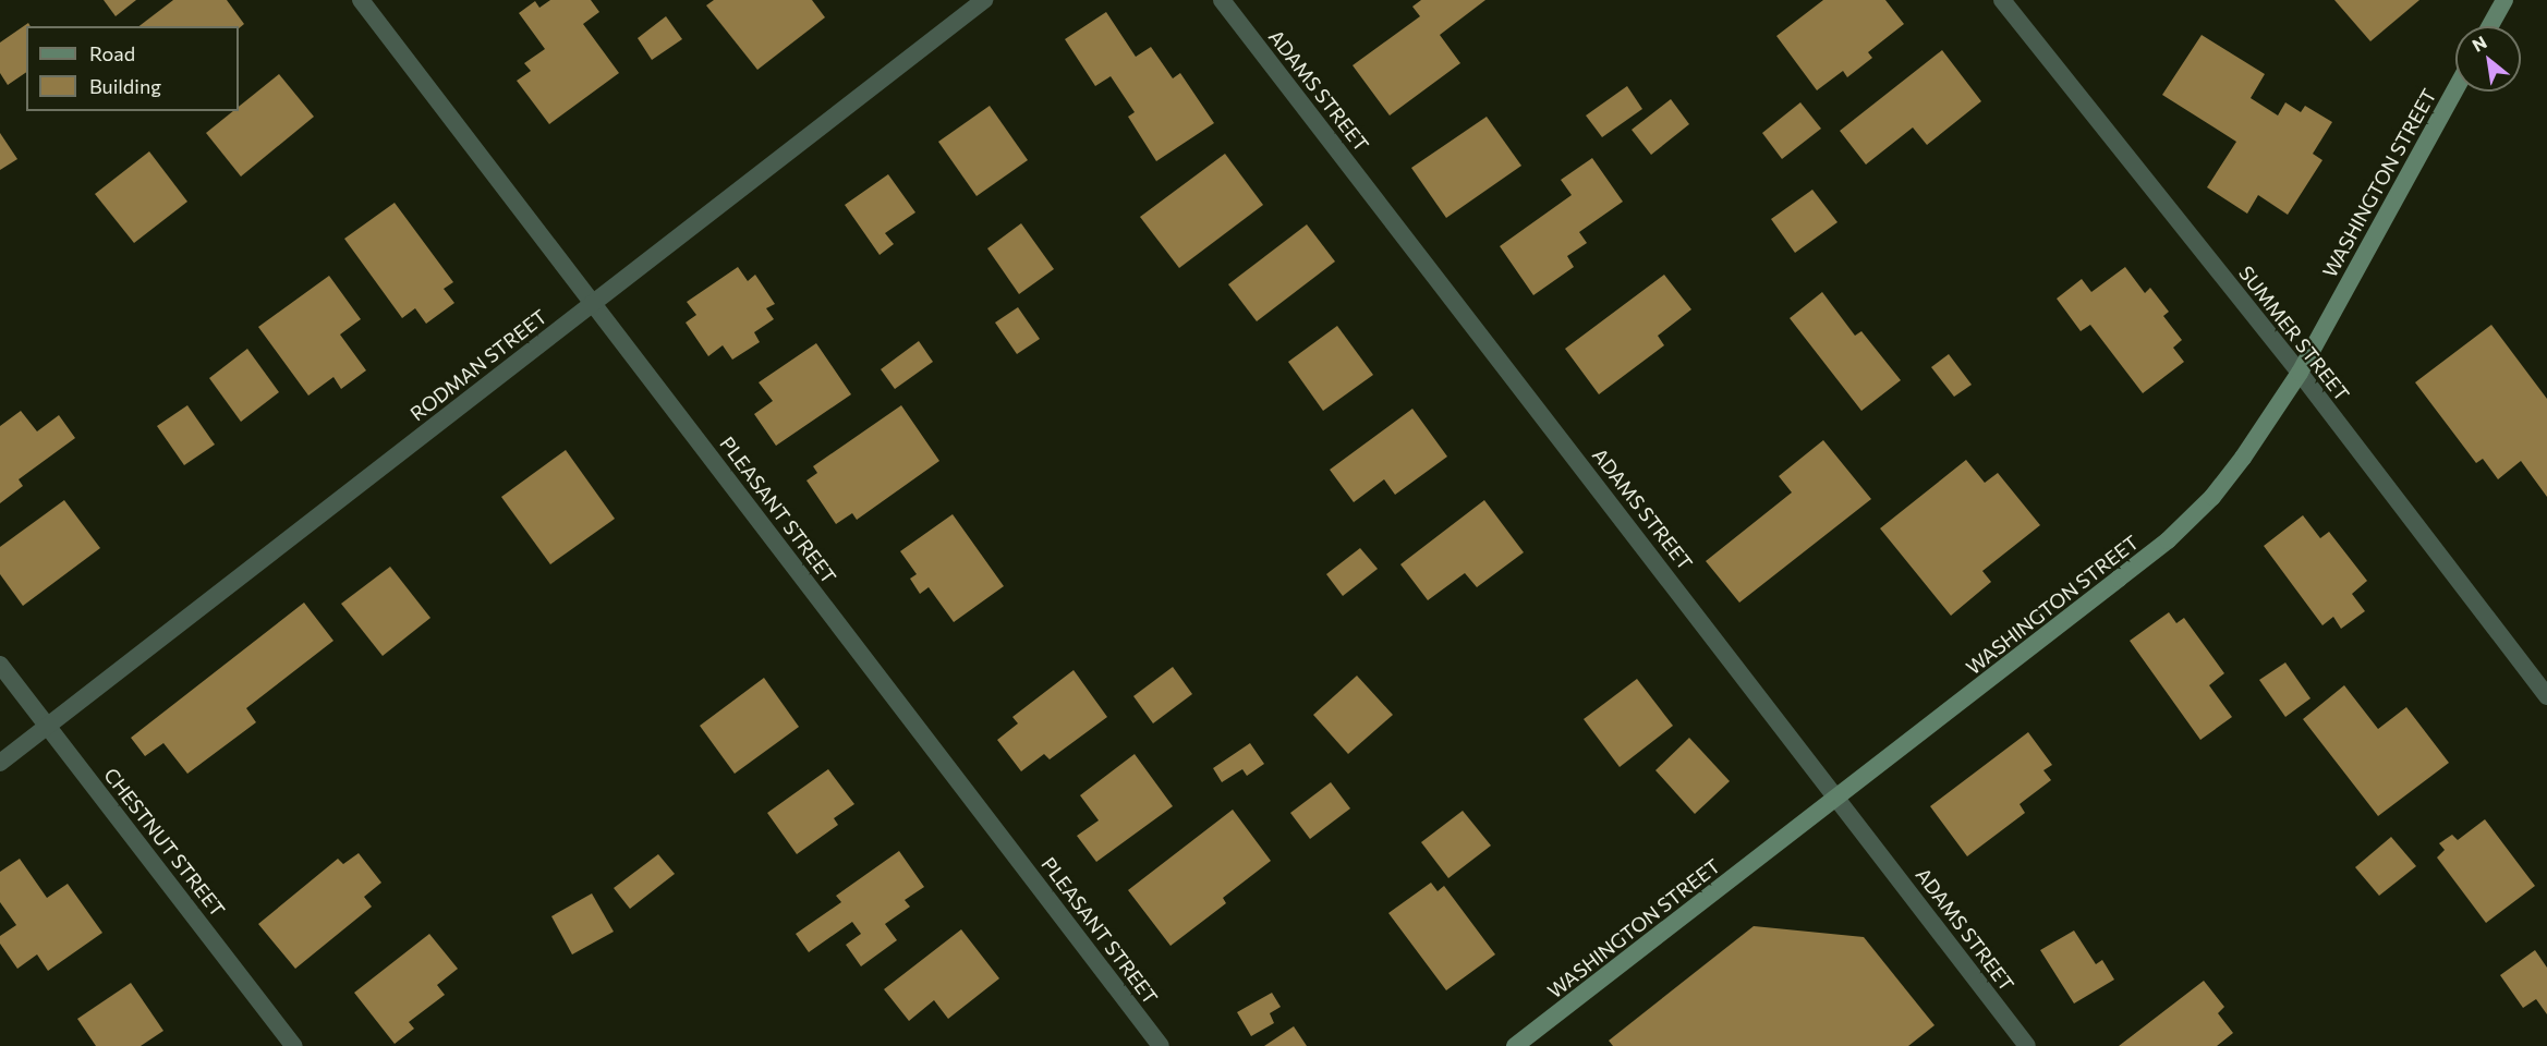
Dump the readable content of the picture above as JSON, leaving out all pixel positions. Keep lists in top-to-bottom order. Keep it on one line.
{"streets":{"main road":["WASHINGTON STREET"],"street":["ADAMS STREET","SUMMER STREET","RODMAN STREET","PLEASANT STREET","CHESTNUT STREET"]},"crossings":[["ADAMS STREET","WASHINGTON STREET"],["WASHINGTON STREET","SUMMER STREET"],["RODMAN STREET","PLEASANT STREET"],["RODMAN STREET","CHESTNUT STREET"]],"legend":["Road","Building"],"north":"top left"}
